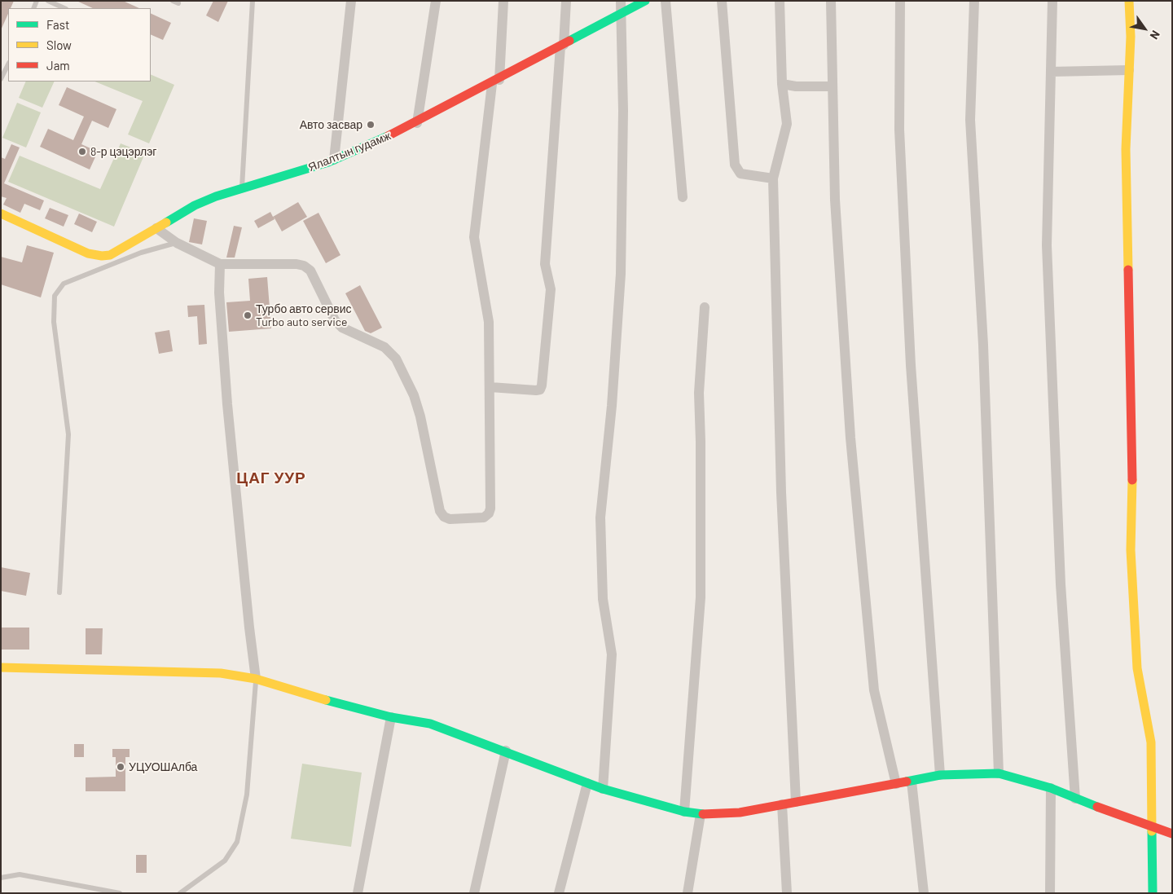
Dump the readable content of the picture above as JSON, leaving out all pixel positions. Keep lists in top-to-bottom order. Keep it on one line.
{"streets":{"street":["Ялалтын гудамж"]},"districts":["ЦАГ УУР"],"places":["Авто засвар","8-р цэцэрлэг","Турбо авто сервис Turbo auto service","УЦУОШАлба"],"legend":["Fast","Slow","Jam"],"north":"bottom right"}
